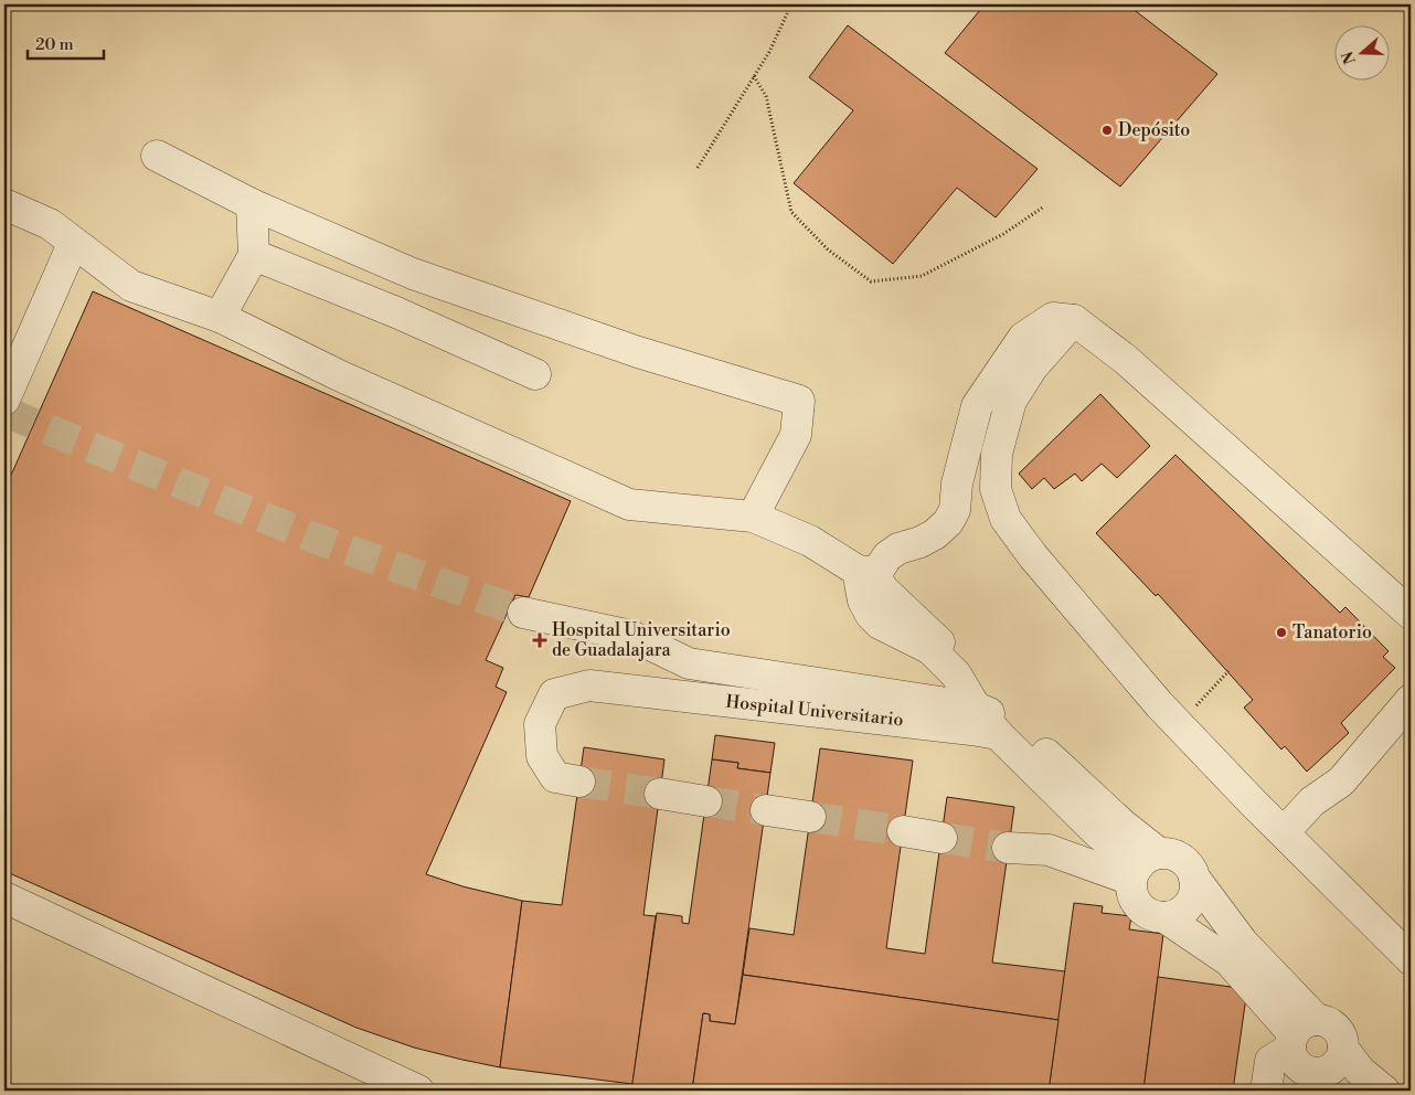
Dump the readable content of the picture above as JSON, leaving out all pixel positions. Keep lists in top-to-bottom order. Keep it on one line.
{"streets":{"street":["Hospital Universitario"]},"places":{"other":["Depósito","Tanatorio"],"health":["Hospital Universitario de Guadalajara"]},"scale_bar":"20 m","north":"left"}
